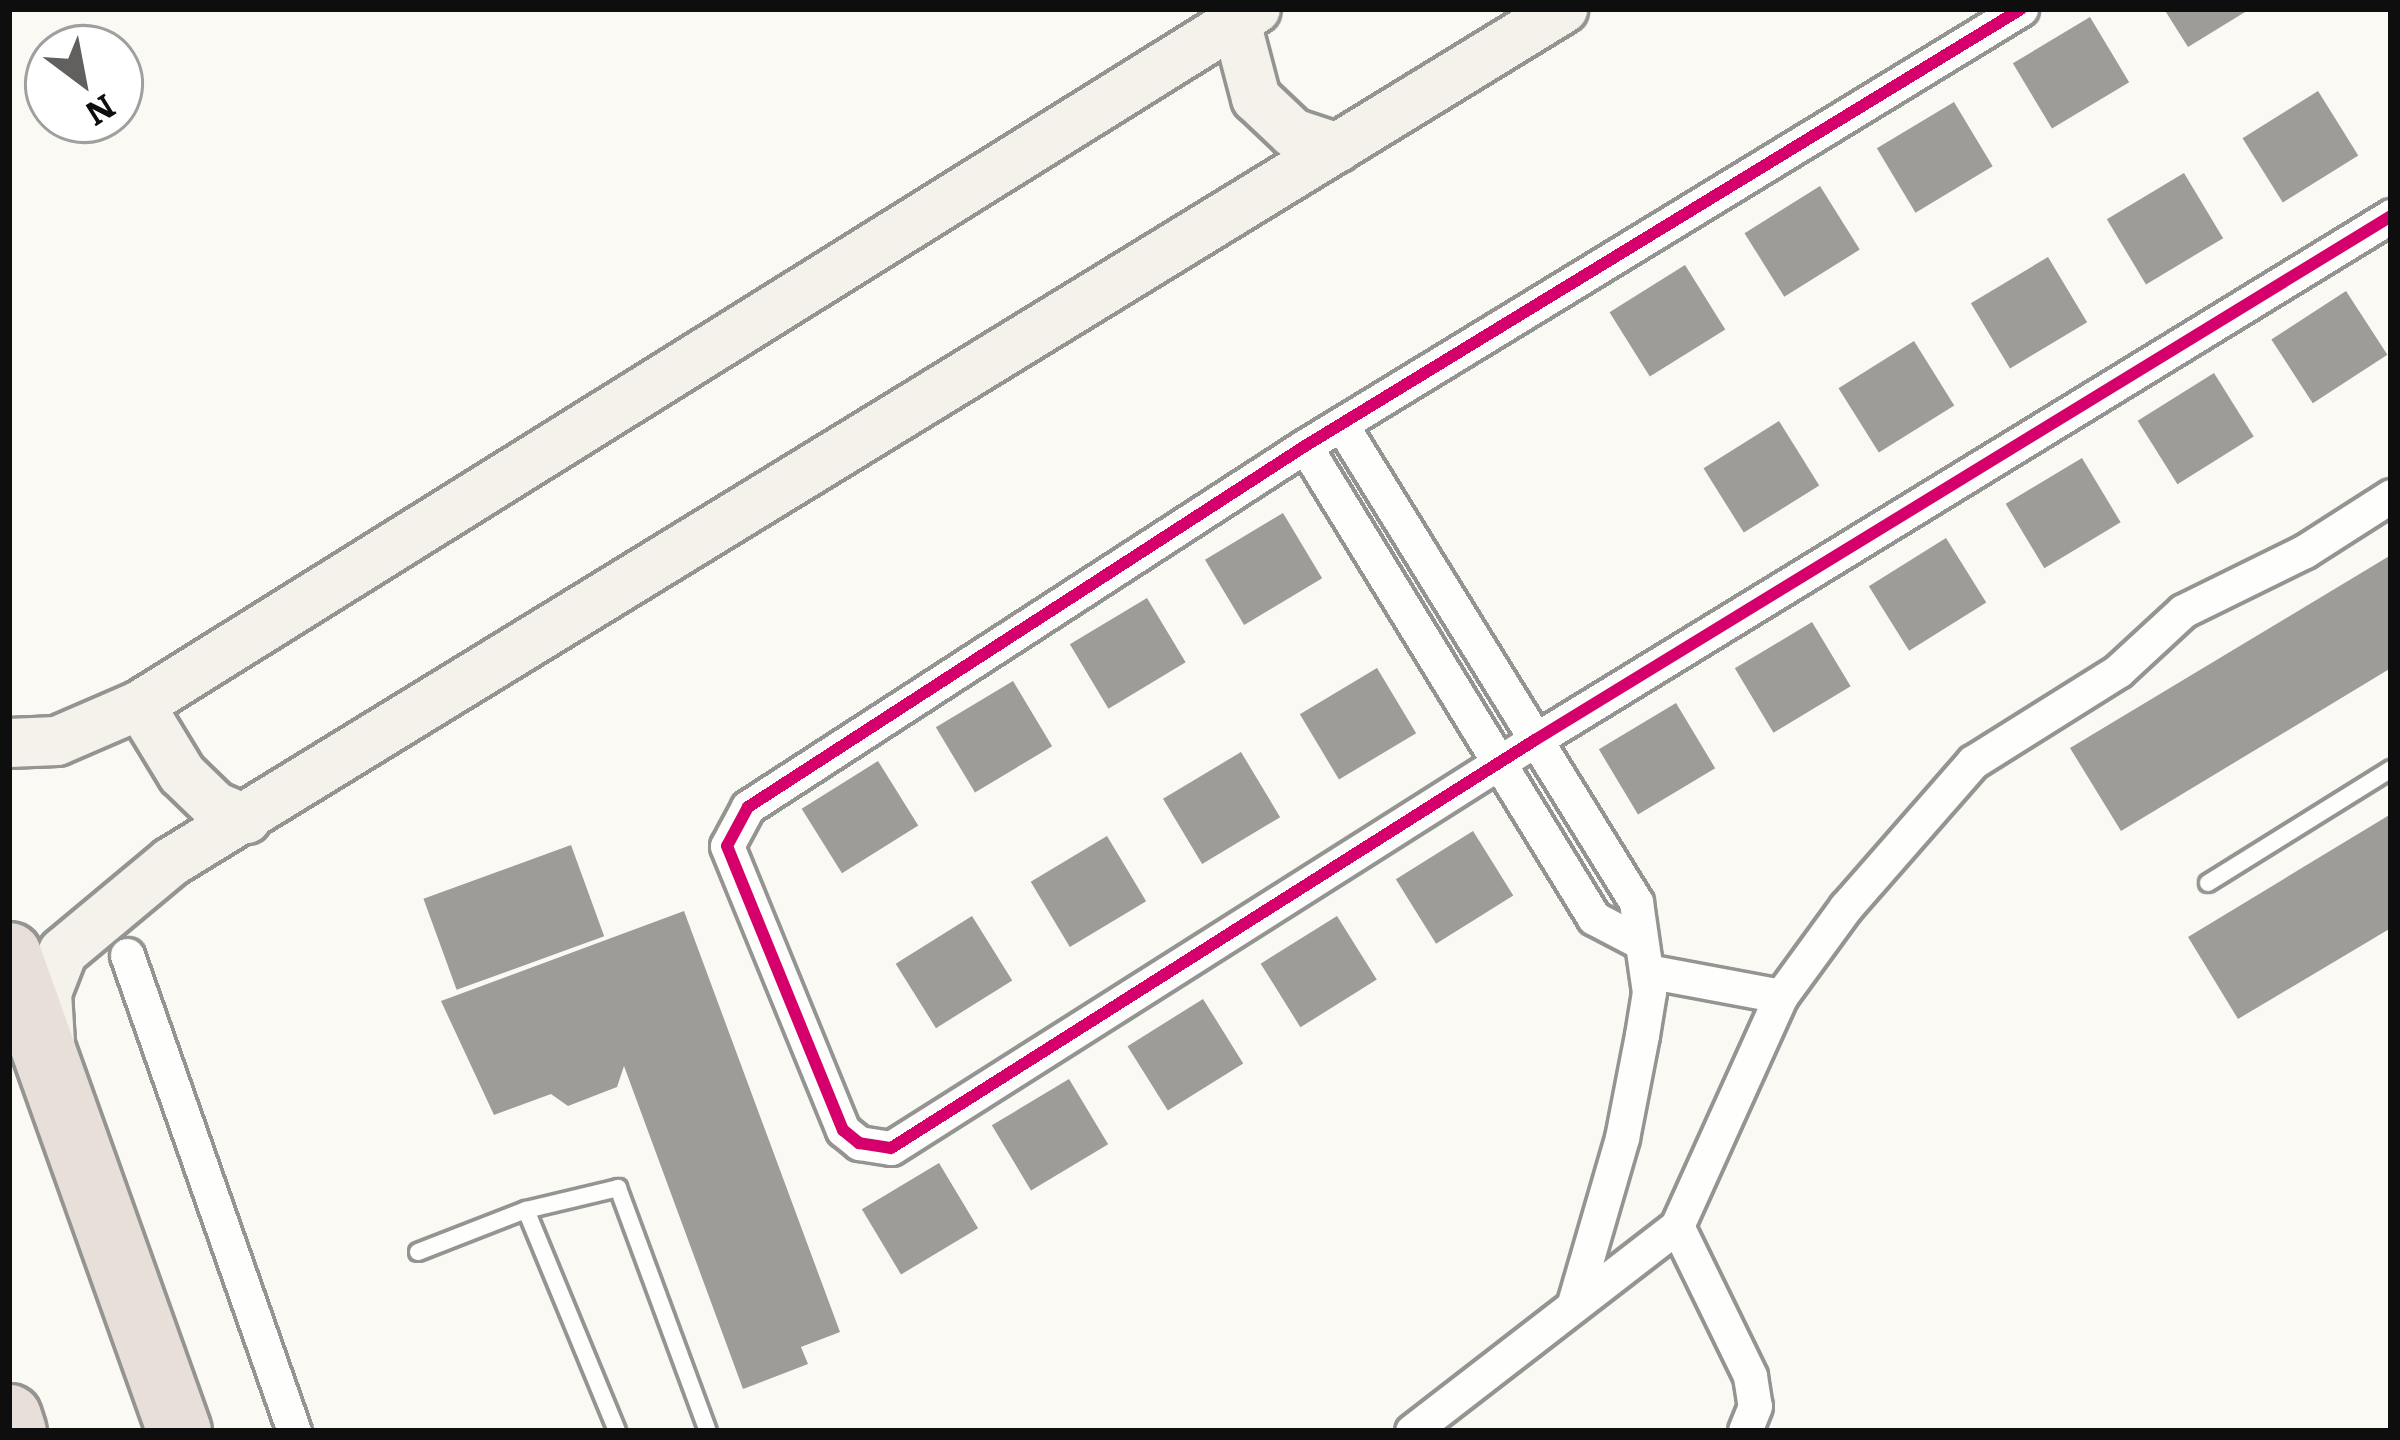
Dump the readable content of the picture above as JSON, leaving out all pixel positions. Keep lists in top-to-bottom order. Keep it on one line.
{"north":"bottom right"}
